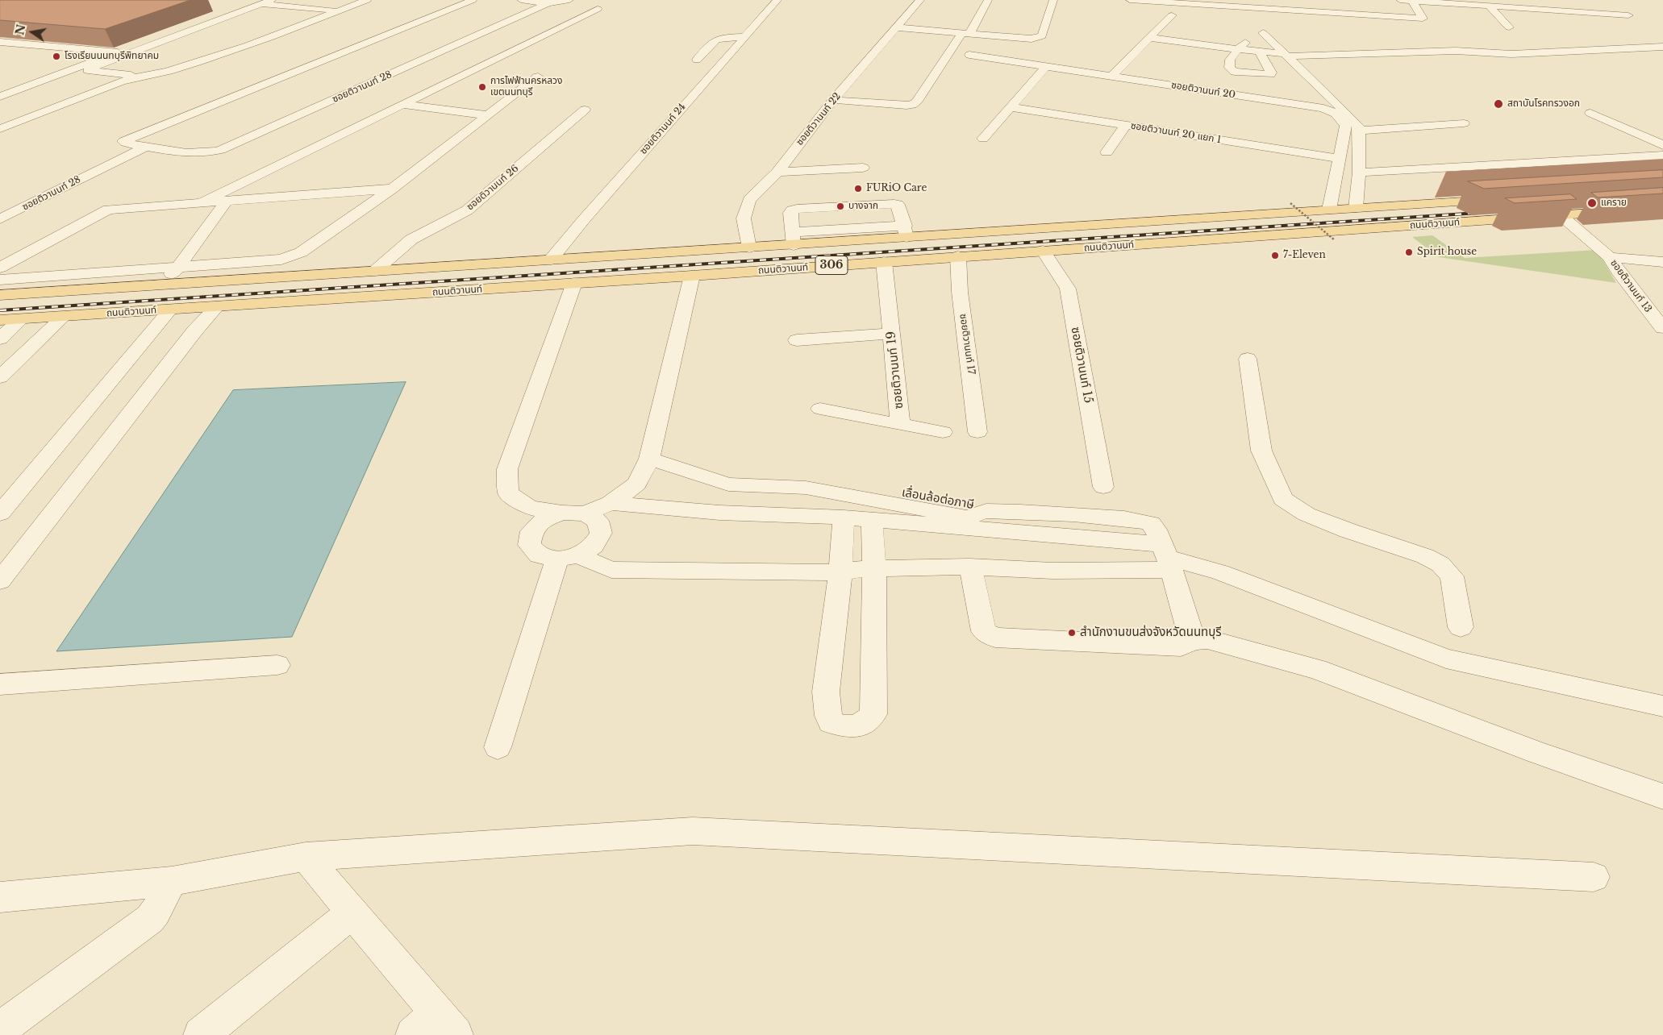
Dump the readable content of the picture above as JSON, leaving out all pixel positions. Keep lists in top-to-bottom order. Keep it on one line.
{"streets":{"main road":["ถนนติวานนท์","306"],"street":["ซอยติวานนท์ 28","ซอยติวานนท์ 20","ซอยติวานนท์ 22","ซอยติวานนท์ 24","ซอยติวานนท์ 20 แยก 1","ซอยติวานนท์ 26","ซอยติวานนท์ 13","ซอยติวานนท์ 17","ซอยติวานนท์ 15","ซอยติวานนท์ 19","เลื่อนล้อต่อภาษี"]},"crossings":[["ซอยติวานนท์ 20","ซอยติวานนท์ 20 แยก 1"],["ซอยติวานนท์ 20","ถนนติวานนท์"],["ซอยติวานนท์ 22","ถนนติวานนท์"],["ซอยติวานนท์ 24","ถนนติวานนท์"],["ซอยติวานนท์ 26","ถนนติวานนท์"],["ถนนติวานนท์","ซอยติวานนท์ 13"],["ถนนติวานนท์","ซอยติวานนท์ 17"],["ถนนติวานนท์","ซอยติวานนท์ 15"],["ถนนติวานนท์","ซอยติวานนท์ 19"]],"places":["โรงเรียนนนทบุรีพิทยาคม","การไฟฟ้านครหลวง เขตนนทบุรี","สถาบันโรคทรวงอก","FURiO Care","แคราย","บางจาก","Spirit house","7-Eleven","สำนักงานขนส่งจังหวัดนนทบุรี"],"north":"left"}
